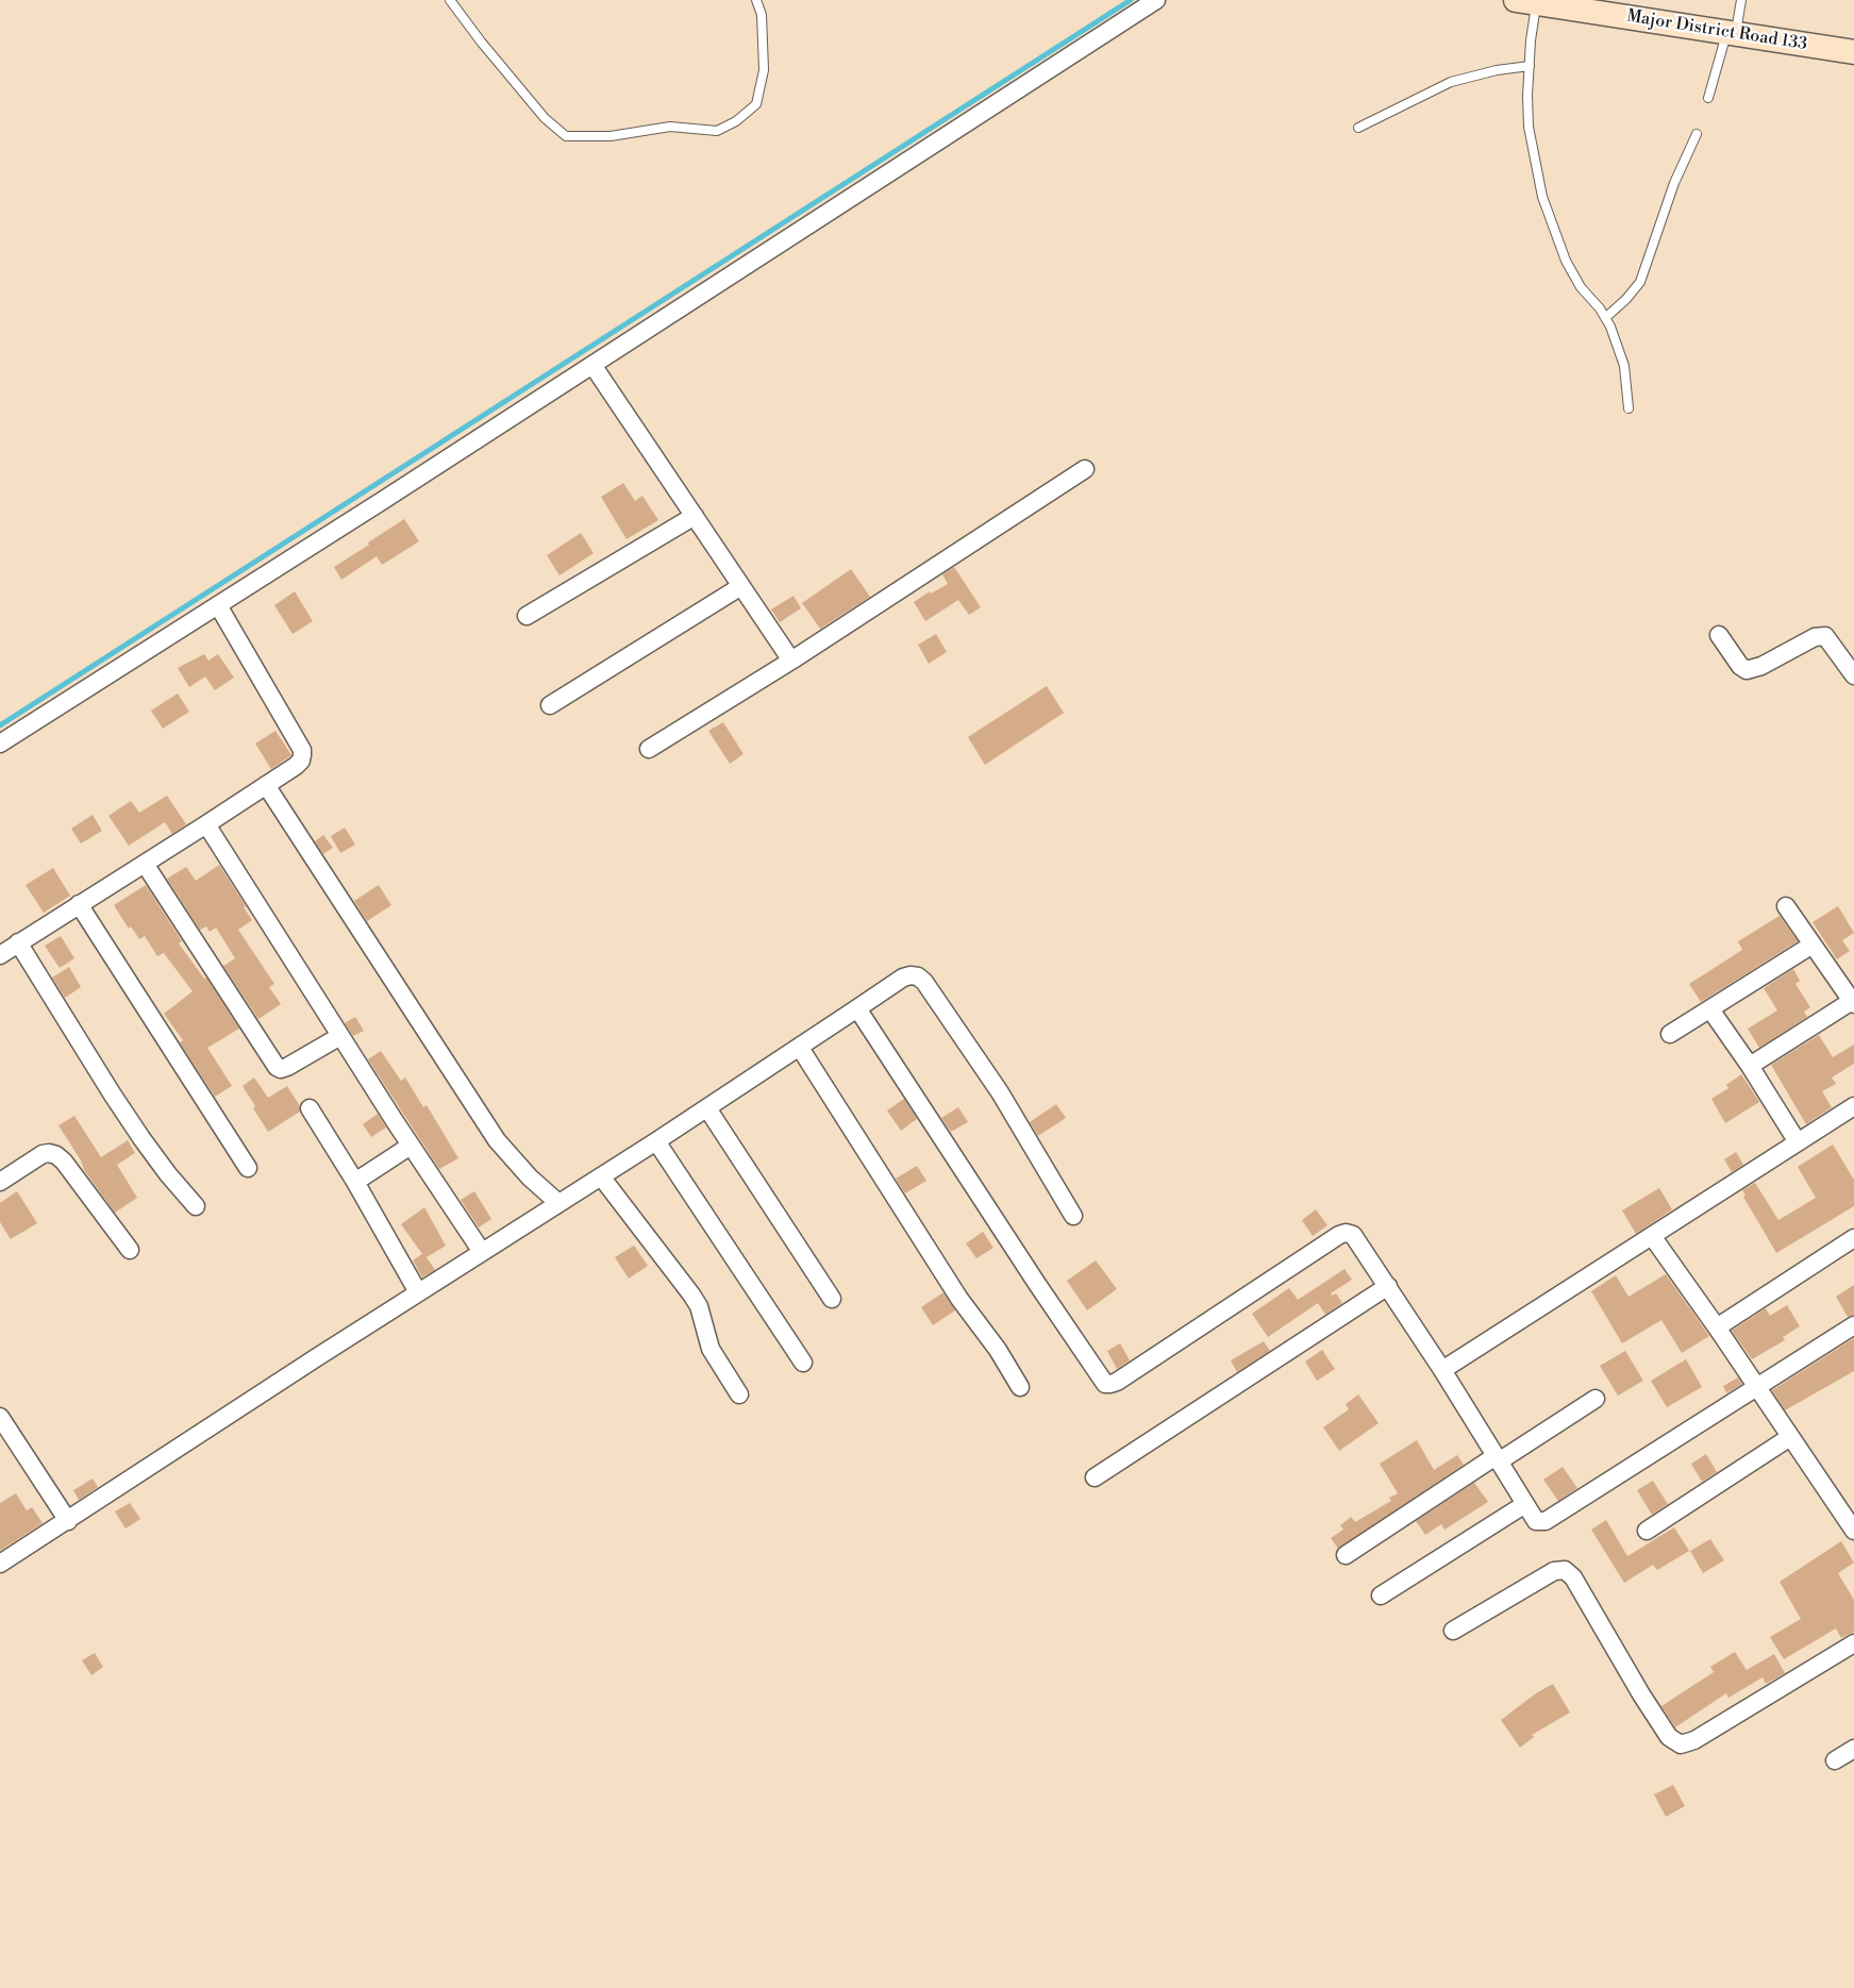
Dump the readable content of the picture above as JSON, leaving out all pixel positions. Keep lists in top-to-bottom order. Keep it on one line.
{"streets":{"main road":["Major District Road 133"]}}
